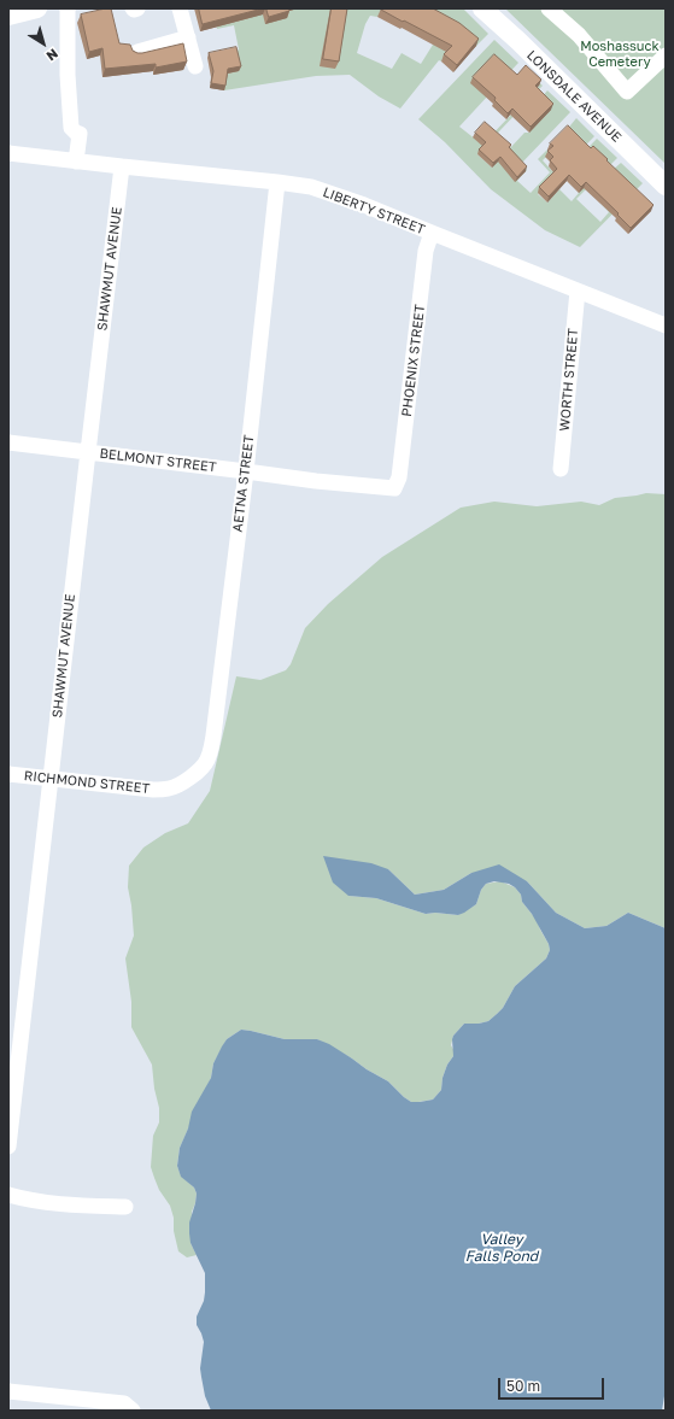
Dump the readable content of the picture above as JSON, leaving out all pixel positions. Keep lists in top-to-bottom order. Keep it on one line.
{"streets":{"main road":["LONSDALE AVENUE"],"street":["LIBERTY STREET","SHAWMUT AVENUE","PHOENIX STREET","WORTH STREET","BELMONT STREET","AETNA STREET","RICHMOND STREET"]},"crossings":[["LIBERTY STREET","SHAWMUT AVENUE"],["LIBERTY STREET","PHOENIX STREET"],["LIBERTY STREET","WORTH STREET"],["LIBERTY STREET","AETNA STREET"],["SHAWMUT AVENUE","BELMONT STREET"],["SHAWMUT AVENUE","RICHMOND STREET"],["PHOENIX STREET","BELMONT STREET"],["BELMONT STREET","AETNA STREET"],["AETNA STREET","RICHMOND STREET"]],"water":["Valley Falls Pond"],"parks":["Moshassuck Cemetery"],"scale_bar":"50 m","north":"bottom right"}
